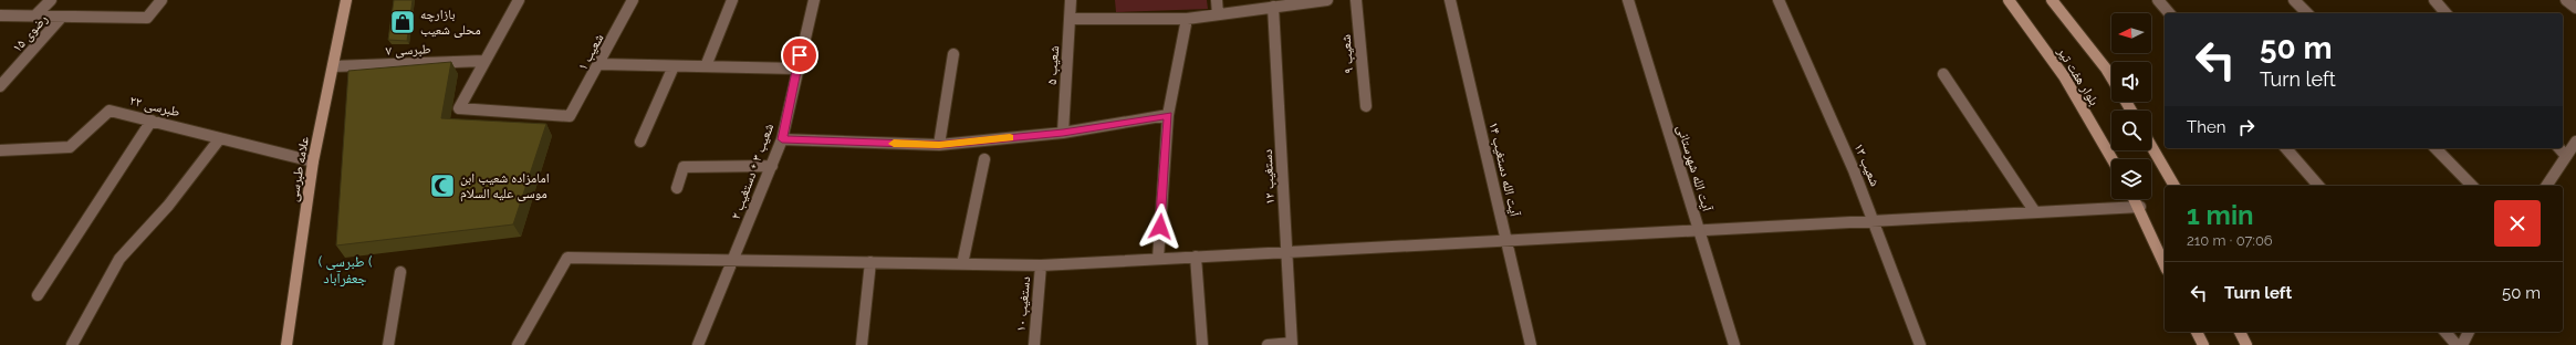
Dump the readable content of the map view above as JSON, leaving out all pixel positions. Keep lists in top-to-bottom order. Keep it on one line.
{"streets":{"main road":["بلوار هفت تیر","علامه طبرسی"],"street":["رضوی ۱۵","طبرسی ۷","شعیب ۱","شعیب ۹","شعیب ۵","طبرسی ۲۲","شعیب ۱۳","آیت الله شهرستانی","آیت الله دستغیب ۱۴","شعیب ۳ + دستغیب ۲","دستغیب ۱۲","دستغیب ۱۰"]},"crossings":[["طبرسی ۷","شعیب ۱"],["طبرسی ۷","علامه طبرسی"],["طبرسی ۲۲","علامه طبرسی"]],"districts":["( طبرسی ( جعفرآباد"],"places":{"shop":["بازارچه محلی شعیب"],"mosque":["امامزاده شعیب ابن موسی علیه السلام"]},"north":"left","page":{"turn":["50 m","Turn left"],"then":"Then","heading":["1 min","210 m · 07:06"],"list":[{"name":"Turn left","value":"50 m"}]}}
